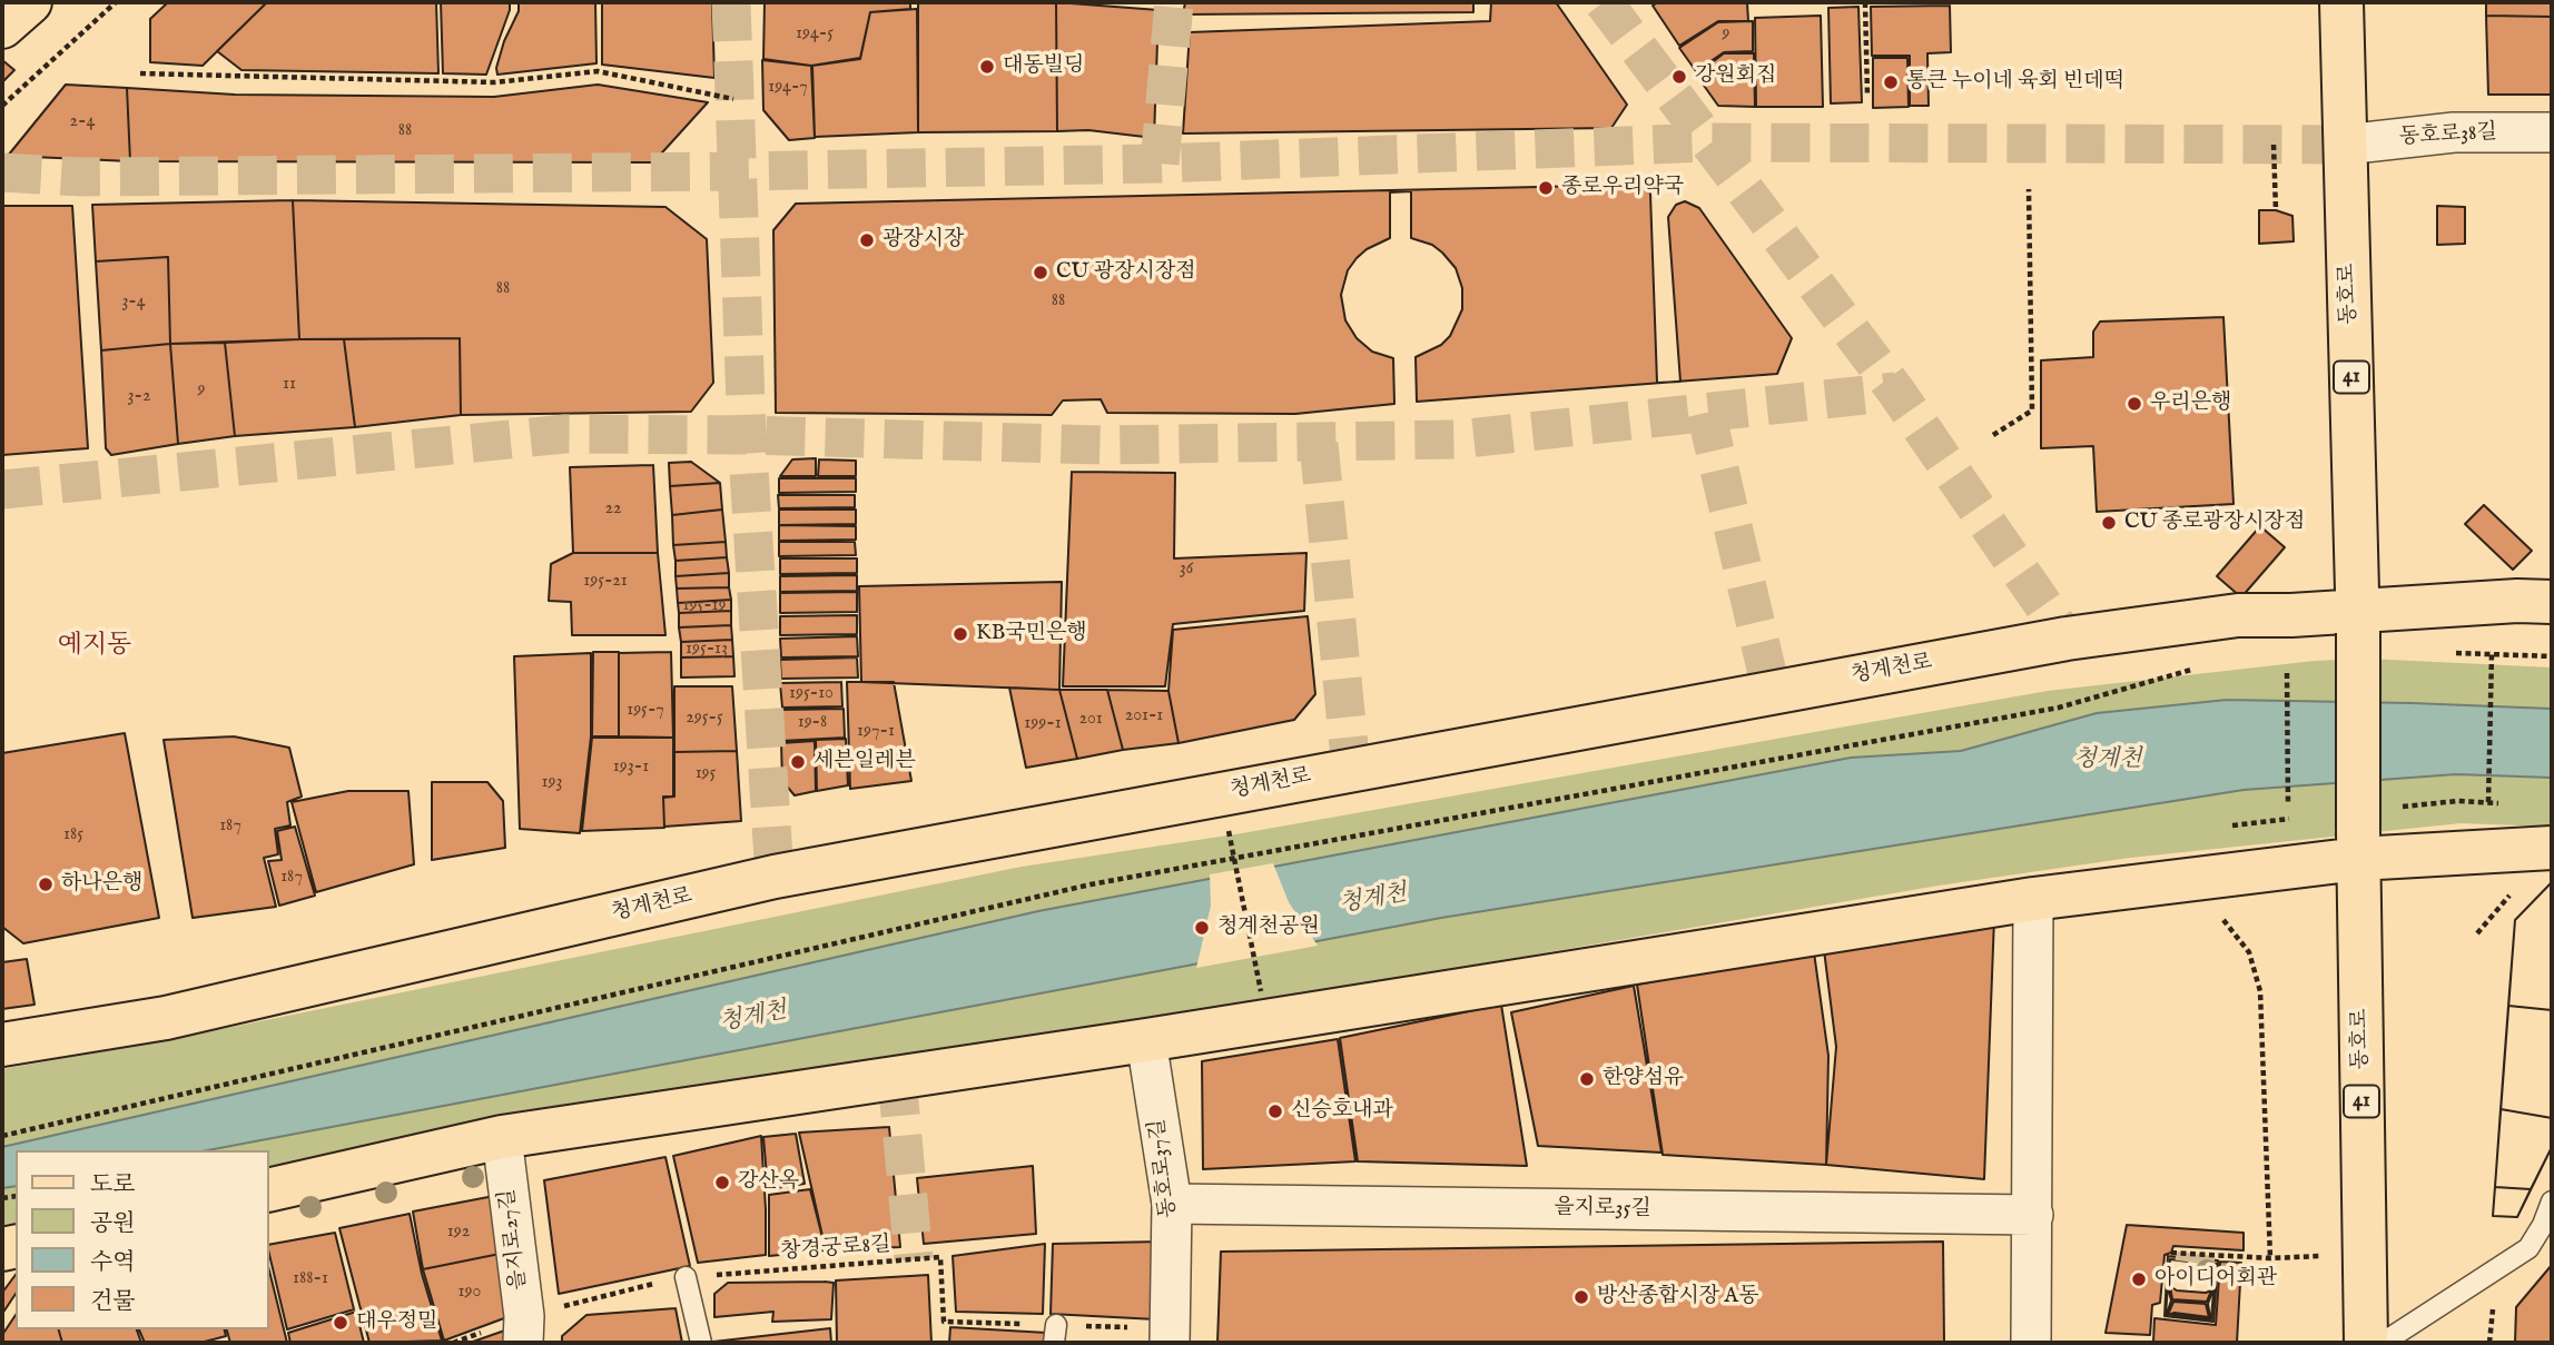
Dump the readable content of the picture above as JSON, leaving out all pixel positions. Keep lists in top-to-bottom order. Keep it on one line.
{"streets":{"main road":["동호로","41","청계천로"],"street":["동호로38길","동호로37길","을지로35길","을지로27길"],"path":["창경궁로8길"]},"crossings":[["동호로38길","동호로"],["동호로","41"],["동호로","청계천로"],["41","청계천로"],["동호로37길","을지로35길"],["동호로37길","창경궁로8길"],["을지로27길","창경궁로8길"]],"districts":["예지동"],"water":["청계천"],"places":["대동빌딩","강원회집","통큰 누이네 육회 빈데떡","종로우리약국","광장시장","CU 광장시장점","우리은행","CU 종로광장시장점","KB국민은행","세븐일레븐","하나은행","청계천공원","한양섬유","신승호내과","강산옥","아이디어회관","방산종합시장 A동","대우정밀"],"house_numbers":["194-5","9","194-7","2-4","88","88","88","3-4","11","9","3-2","22","36","195-21","195-19","195-13","195-10","195-7","201-1","295-5","201","19-8","199-1","197-1","193-1","195","193","187","185","187","192","188-1","190"],"legend":["도로","공원","수역","건물"]}
